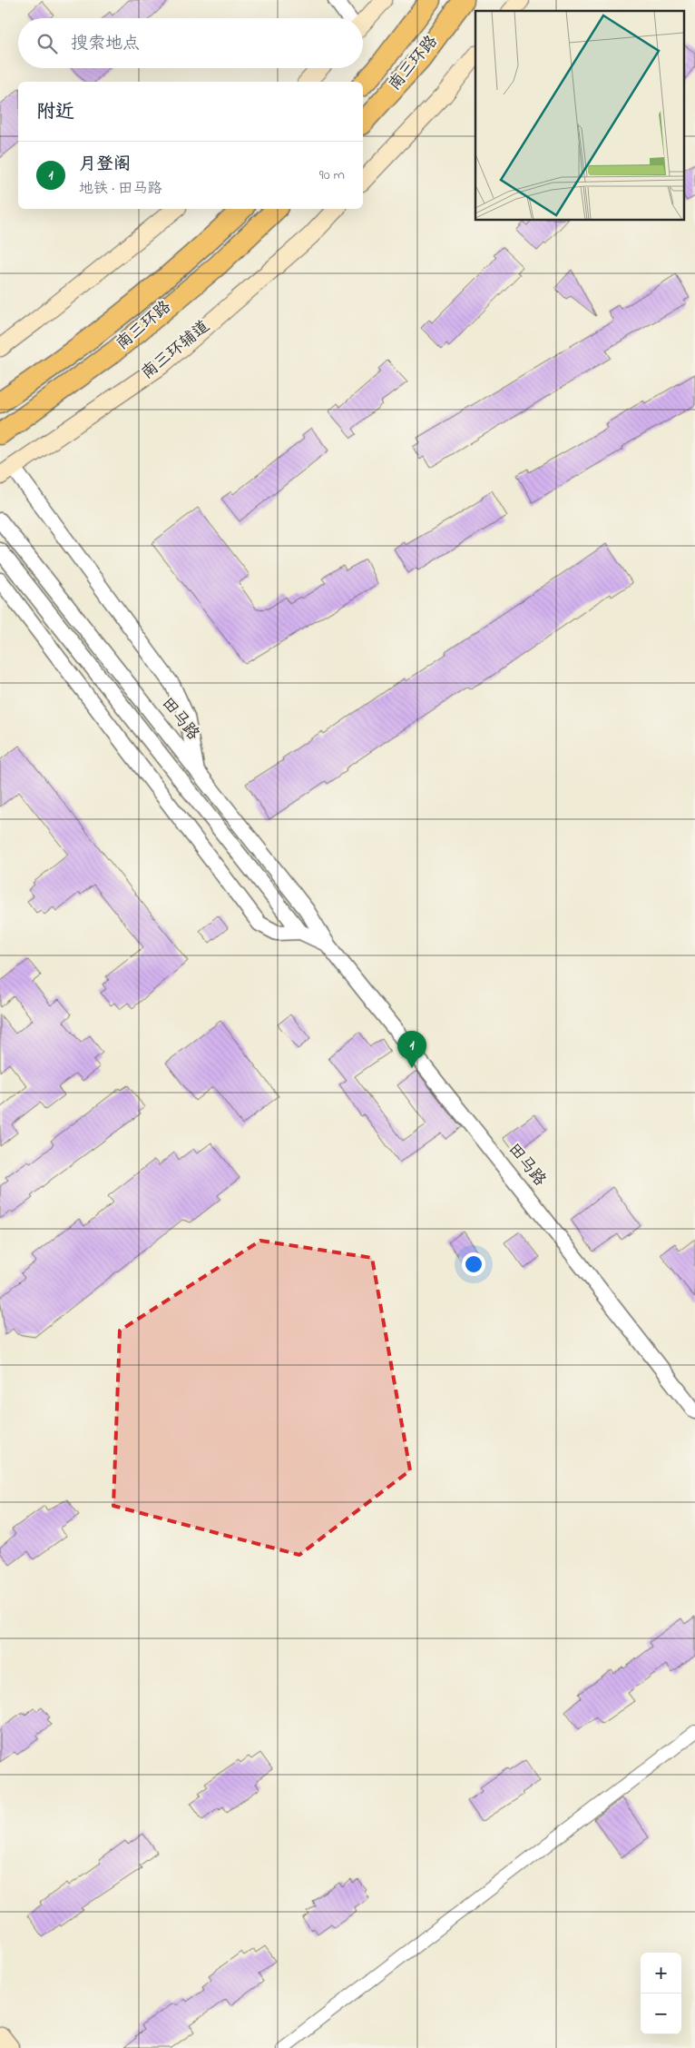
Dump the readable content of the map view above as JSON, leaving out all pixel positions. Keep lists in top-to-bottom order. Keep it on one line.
{"streets":{"highway":["南三环路"],"main road":["南三环辅道"],"street":["田马路"]},"page":{"search":"搜索地点","heading":"附近","list":[{"mark":"1","name":"月登阁","note":"地铁 · 田马路","value":"90 m"}],"pins":"1","map_buttons":["+","−"]}}
